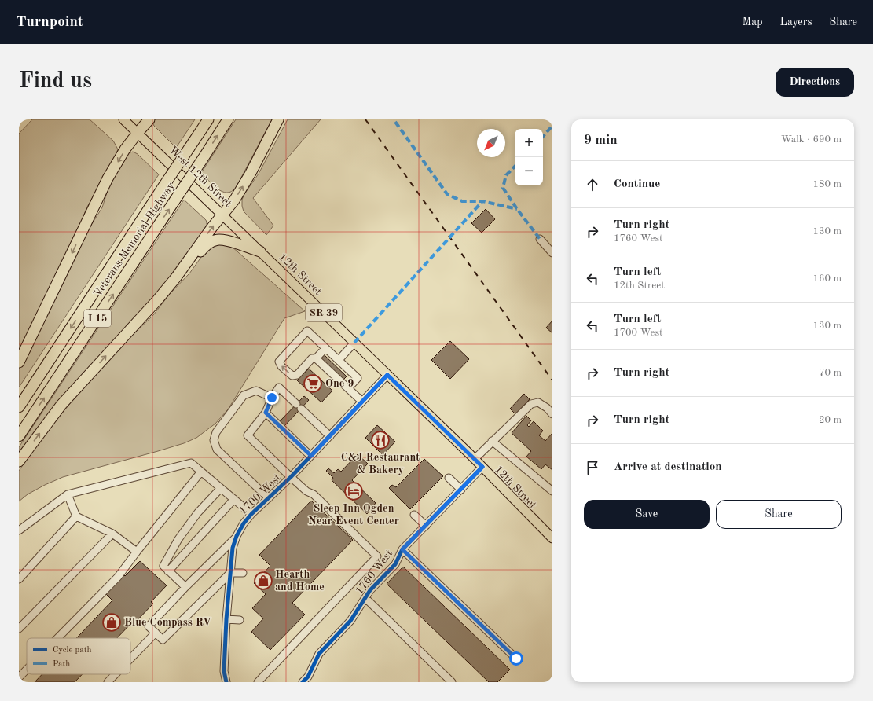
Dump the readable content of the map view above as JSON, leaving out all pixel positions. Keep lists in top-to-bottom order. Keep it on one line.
{"streets":{"highway":["Veterans Memorial Highway","I 15"],"main road":["West 12th Street","12th Street","SR 39"],"street":["1700 West","1760 West"]},"crossings":[["West 12th Street","12th Street"],["12th Street","1700 West"],["12th Street","1760 West"]],"places":{"supermarket":["One 9"],"restaurant":["C&J Restaurant & Bakery"],"hotel":["Sleep Inn Ogden Near Event Center"],"shop":["Hearth and Home","Blue Compass RV"]},"legend":["Cycle path","Path"],"north":"bottom left","page":{"header":"Turnpoint","nav":["Map","Layers","Share"],"buttons":["Directions",["Save","Share"]],"title":"Find us","heading":["9 min","Walk · 690 m"],"map_buttons":["+","−"],"list":[["Continue","180 m"],["Turn right","1760 West","130 m"],["Turn left","12th Street","160 m"],["Turn left","1700 West","130 m"],["Turn right","70 m"],["Turn right","20 m"],"Arrive at destination"]}}
